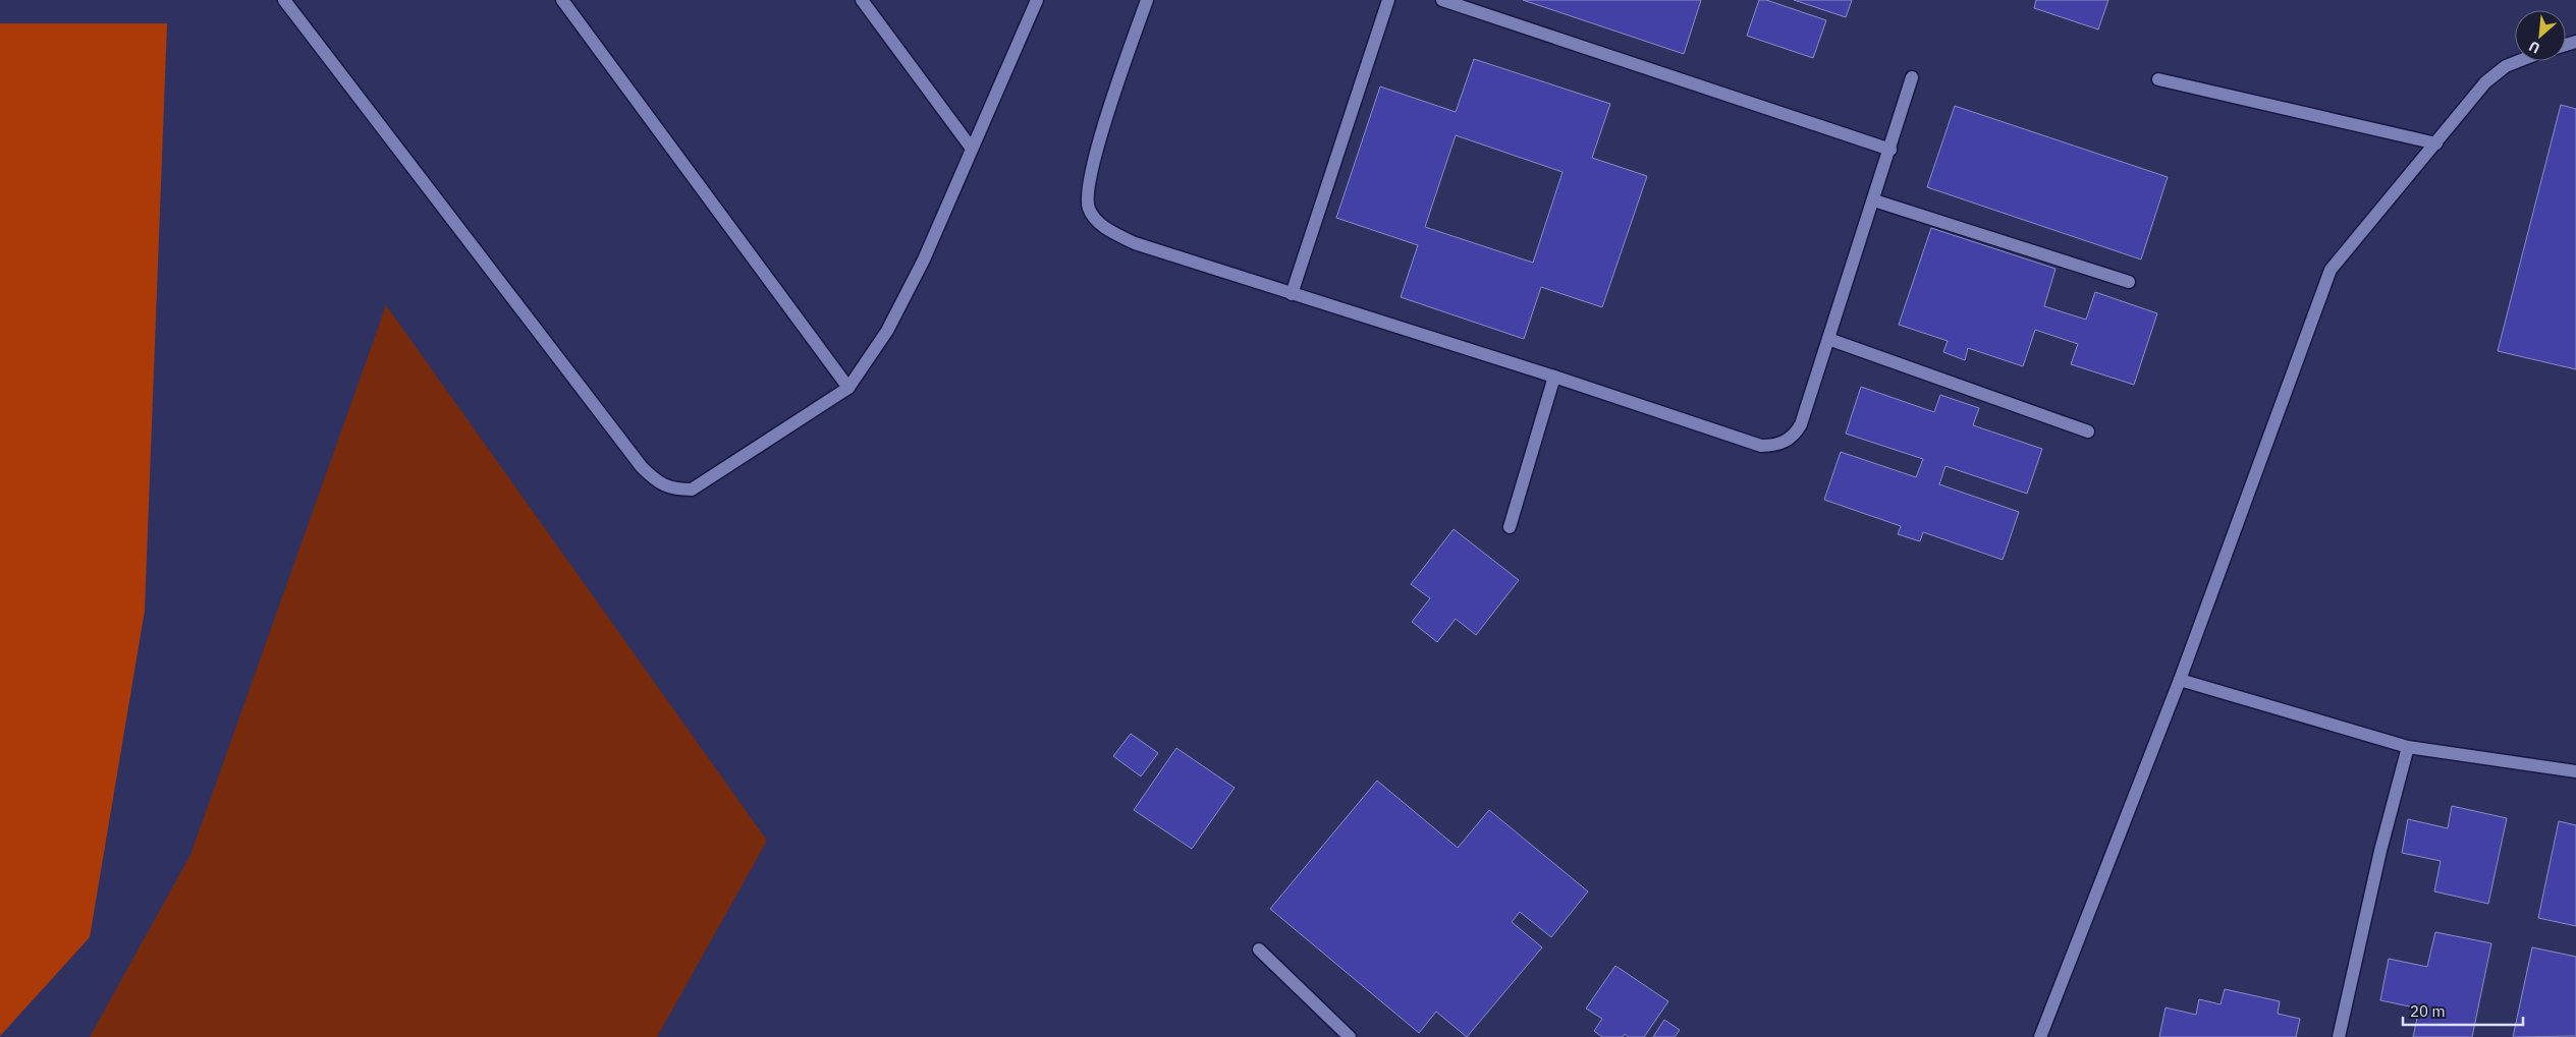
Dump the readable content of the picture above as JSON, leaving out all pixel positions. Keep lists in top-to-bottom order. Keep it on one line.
{"scale_bar":"20 m","north":"bottom left"}
